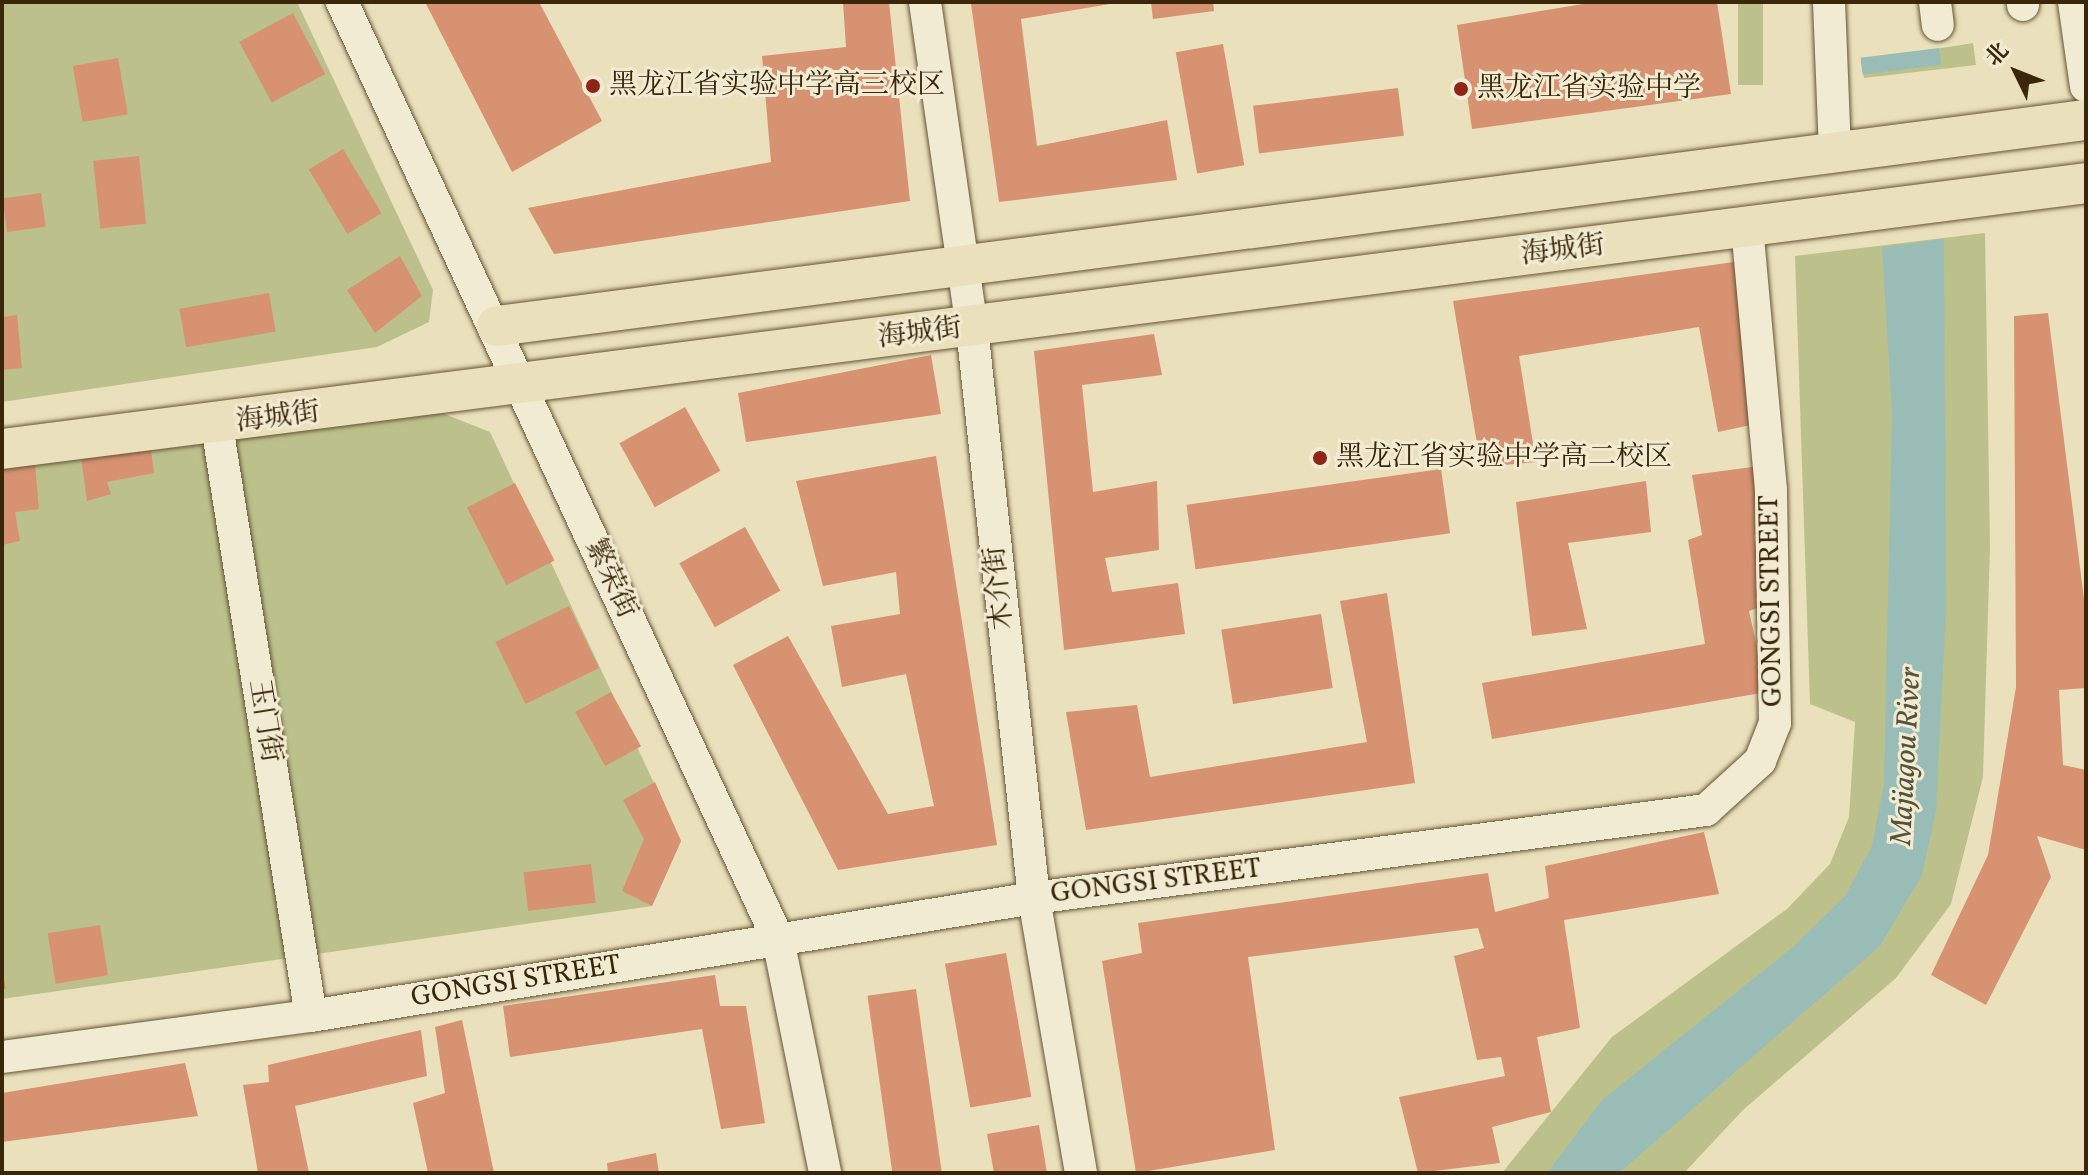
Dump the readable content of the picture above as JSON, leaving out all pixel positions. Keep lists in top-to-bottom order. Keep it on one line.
{"streets":{"main road":["海城街"],"street":["繁荣街","木介街","GONGSI STREET","玉门街"]},"crossings":[["海城街","繁荣街"],["海城街","木介街"],["海城街","GONGSI STREET"],["海城街","玉门街"],["繁荣街","GONGSI STREET"],["木介街","GONGSI STREET"],["GONGSI STREET","玉门街"]],"water":["Majiagou River"],"places":["黑龙江省实验中学高三校区","黑龙江省实验中学","黑龙江省实验中学高二校区"],"north":"top left"}
